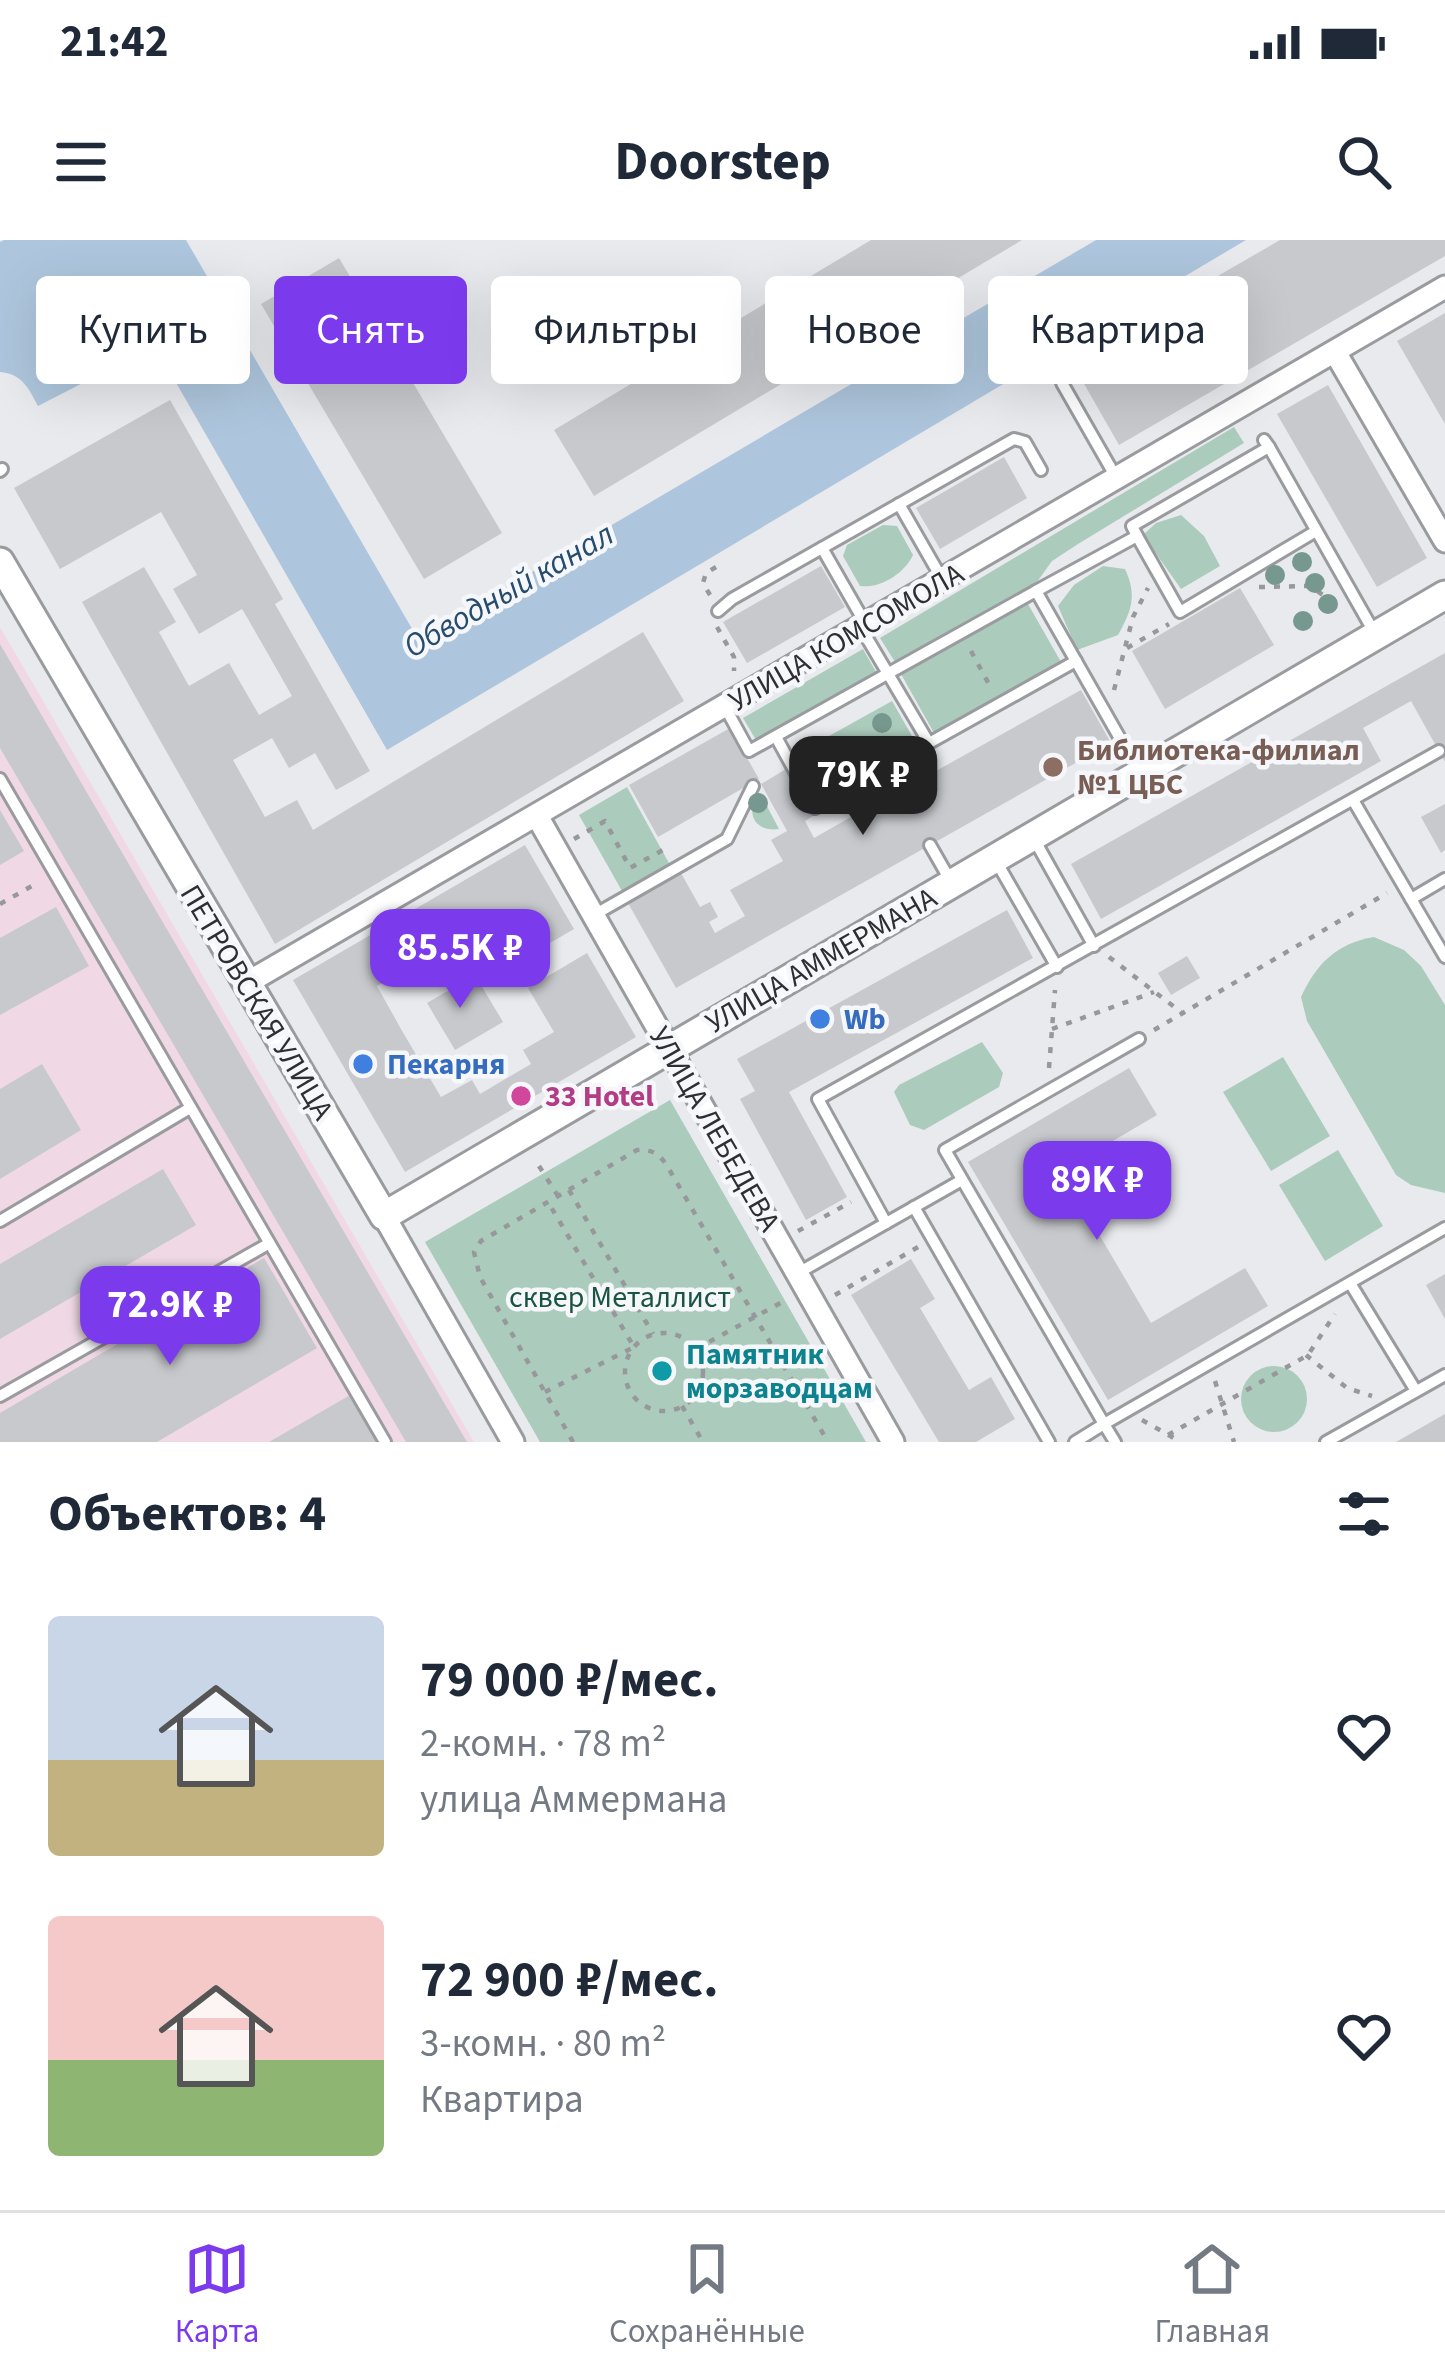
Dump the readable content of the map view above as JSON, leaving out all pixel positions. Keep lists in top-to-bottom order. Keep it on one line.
{"streets":{"street":["УЛИЦА КОМСОМОЛА","УЛИЦА АММЕРМАНА","ПЕТРОВСКАЯ УЛИЦА","УЛИЦА ЛЕБЕДЕВА"]},"crossings":[["УЛИЦА КОМСОМОЛА","ПЕТРОВСКАЯ УЛИЦА"],["УЛИЦА КОМСОМОЛА","УЛИЦА ЛЕБЕДЕВА"],["УЛИЦА АММЕРМАНА","ПЕТРОВСКАЯ УЛИЦА"],["УЛИЦА АММЕРМАНА","УЛИЦА ЛЕБЕДЕВА"]],"water":["Обводный канал"],"parks":["сквер Металлист"],"places":["Библиотека-филиал №1 ЦБС","Wb","Пекарня","33 Hotel","Памятник морзаводцам"],"page":{"status":"21:42","header":"Doorstep","chip":["Купить","Снять","Фильтры","Новое","Квартира"],"price":["79K ₽","85.5K ₽","89K ₽","72.9K ₽"],"heading":"Объектов: 4","list":[{"name":"79 000 ₽/мес.","note":"2-комн. · 78 m² · улица Аммермана"},{"name":"72 900 ₽/мес.","note":"3-комн. · 80 m² · Квартира"}],"tabs":["Карта","Сохранённые","Главная"]}}
